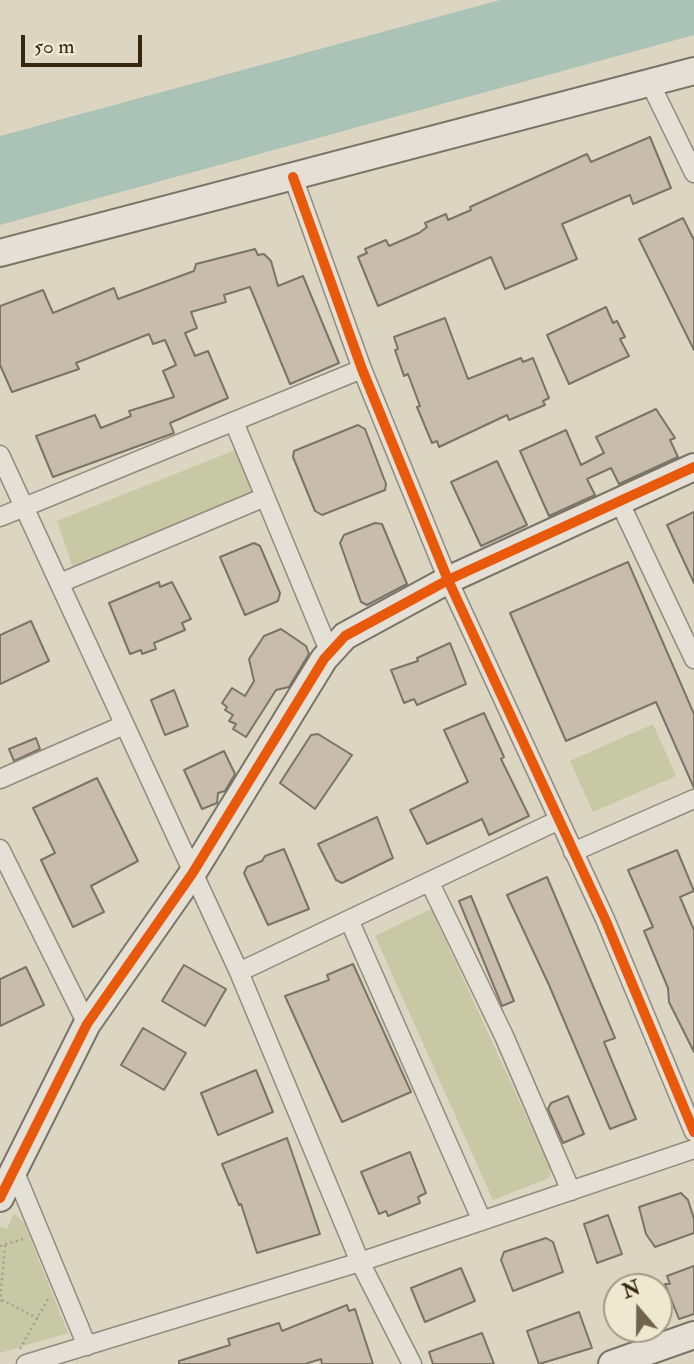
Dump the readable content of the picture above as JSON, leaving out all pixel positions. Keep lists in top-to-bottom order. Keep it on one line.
{"scale_bar":"50 m","north":"top"}
